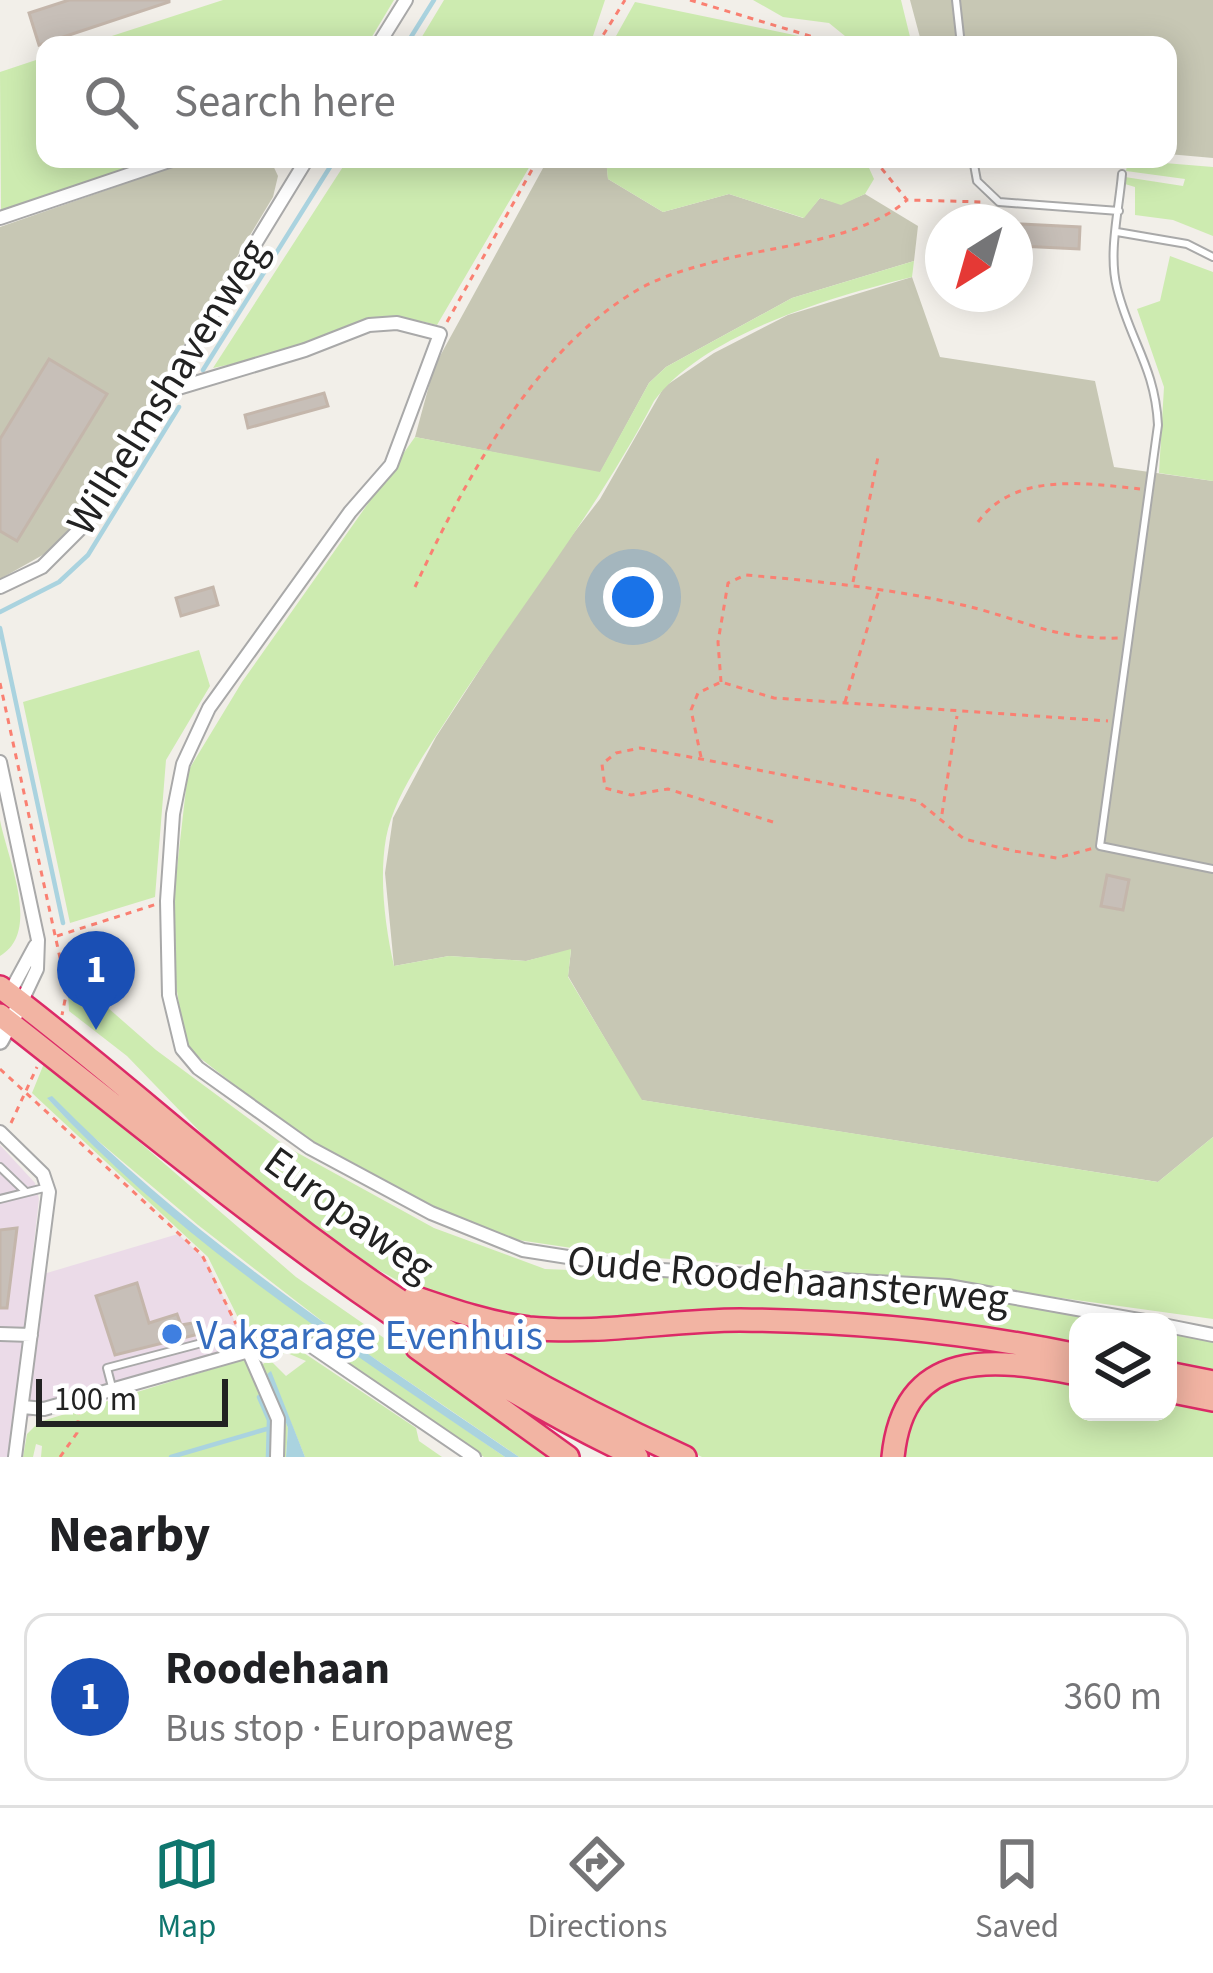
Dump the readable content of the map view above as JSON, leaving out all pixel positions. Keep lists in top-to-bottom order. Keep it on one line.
{"streets":{"highway":["Europaweg"],"street":["Wilhelmshavenweg","Oude Roodehaansterweg"]},"places":["Vakgarage Evenhuis"],"scale_bar":"100 m","north":"bottom left","page":{"search":"Search here","pins":"1","scale":"100 m","heading":"Nearby","list":[{"mark":"1","name":"Roodehaan","note":"Bus stop · Europaweg","value":"360 m"}],"nav":["Map","Directions","Saved"]}}
